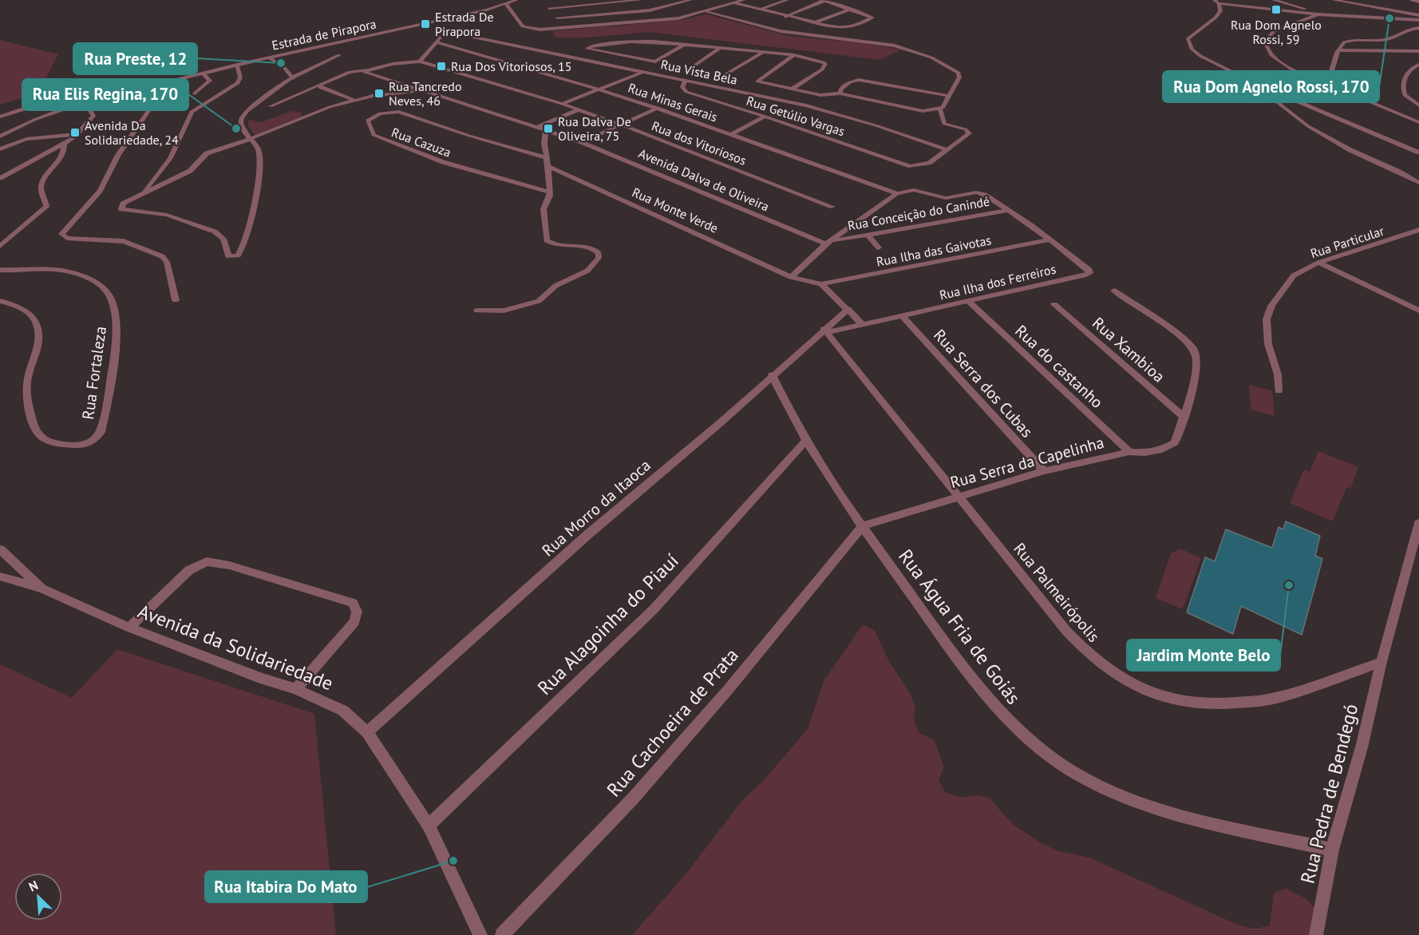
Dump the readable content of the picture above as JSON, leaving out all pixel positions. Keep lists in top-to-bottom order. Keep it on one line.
{"streets":{"street":["Estrada de Pirapora","Rua Vista Bela","Rua Minas Gerais","Rua Getúlio Vargas","Rua Cazuza","Rua dos Vitoriosos","Avenida Dalva de Oliveira","Rua Monte Verde","Rua Conceição do Canindé","Rua Particular","Rua Ilha das Gaivotas","Rua Ilha dos Ferreiros","Rua Xambioa","Rua do castanho","Rua Fortaleza","Rua Serra dos Cubas","Rua Serra da Capelinha","Rua Morro da Itaoca","Rua Palmeirópolis","Rua Alagoinha do Piauí","Rua Água Fria de Goiás","Avenida da Solidariedade","Rua Cachoeira de Prata","Rua Pedra de Bendegó"]},"crossings":[["Rua Vista Bela","Rua Getúlio Vargas"],["Rua dos Vitoriosos","Avenida Dalva de Oliveira"],["Avenida Dalva de Oliveira","Rua Conceição do Canindé"],["Rua Monte Verde","Rua Ilha das Gaivotas"],["Rua Ilha das Gaivotas","Rua Ilha dos Ferreiros"],["Rua Ilha dos Ferreiros","Rua do castanho"],["Rua Ilha dos Ferreiros","Rua Serra dos Cubas"],["Rua Ilha dos Ferreiros","Rua Morro da Itaoca"],["Rua Ilha dos Ferreiros","Rua Palmeirópolis"],["Rua Xambioa","Rua Serra da Capelinha"],["Rua do castanho","Rua Serra da Capelinha"],["Rua Serra dos Cubas","Rua Serra da Capelinha"],["Rua Serra da Capelinha","Rua Palmeirópolis"],["Rua Serra da Capelinha","Rua Água Fria de Goiás"],["Rua Serra da Capelinha","Rua Cachoeira de Prata"],["Rua Morro da Itaoca","Rua Palmeirópolis"],["Rua Morro da Itaoca","Rua Água Fria de Goiás"],["Rua Morro da Itaoca","Avenida da Solidariedade"],["Rua Palmeirópolis","Rua Pedra de Bendegó"],["Rua Alagoinha do Piauí","Rua Água Fria de Goiás"],["Rua Alagoinha do Piauí","Avenida da Solidariedade"],["Rua Água Fria de Goiás","Rua Cachoeira de Prata"],["Rua Água Fria de Goiás","Rua Pedra de Bendegó"]],"places":{"transit":["Rua Dom Agnelo Rossi, 59","Estrada De Pirapora","Rua Dos Vitoriosos, 15","Rua Tancredo Neves, 46","Rua Dalva De Oliveira, 75","Avenida Da Solidariedade, 24"],"other":["Rua Dom Agnelo Rossi, 170","Rua Preste, 12","Rua Elis Regina, 170","Jardim Monte Belo","Rua Itabira Do Mato"]},"north":"top left"}
